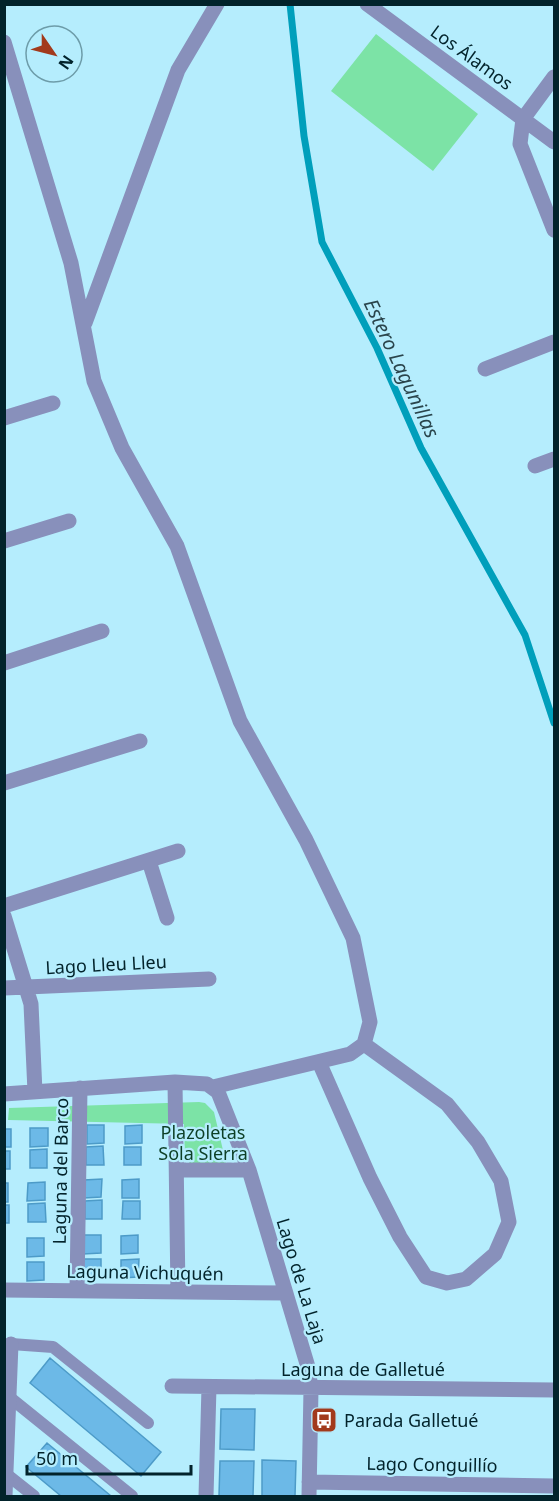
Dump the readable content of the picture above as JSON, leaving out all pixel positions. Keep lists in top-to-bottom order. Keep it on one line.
{"streets":{"street":["Los Álamos","Lago Lleu Lleu","Laguna del Barco","Laguna Vichuquén","Lago de La Laja","Laguna de Galletué","Lago Conguillío"]},"crossings":[["Laguna del Barco","Laguna Vichuquén"],["Laguna Vichuquén","Lago de La Laja"],["Lago de La Laja","Laguna de Galletué"],["Lago de La Laja","Lago Conguillío"]],"water":["Estero Lagunillas"],"parks":["Plazoletas Sola Sierra"],"places":{"bus stop":["Parada Galletué"]},"scale_bar":"50 m","north":"bottom right"}
